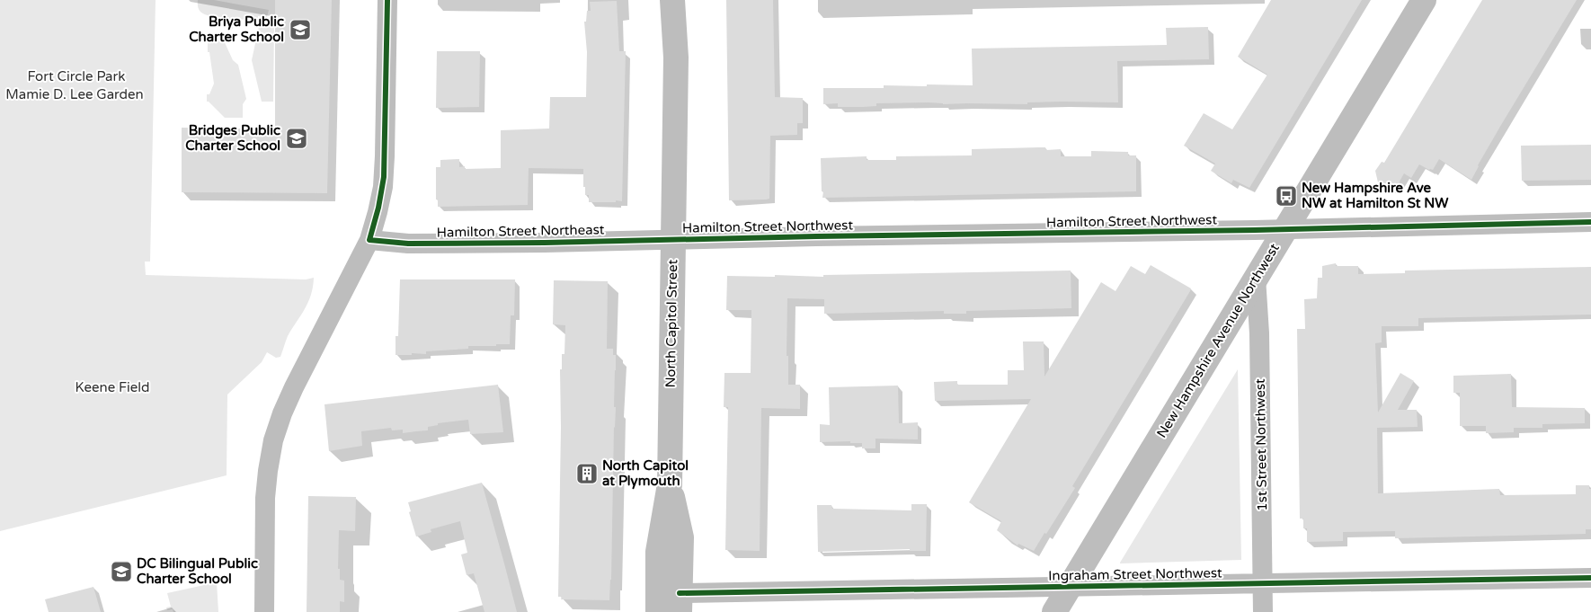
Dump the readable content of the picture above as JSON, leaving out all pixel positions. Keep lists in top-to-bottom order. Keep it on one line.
{"streets":{"main road":["North Capitol Street","New Hampshire Avenue Northwest"],"street":["Hamilton Street Northwest","Hamilton Street Northeast","1st Street Northwest","Ingraham Street Northwest"]},"crossings":[["Hamilton Street Northwest","Hamilton Street Northeast"],["Hamilton Street Northwest","North Capitol Street"],["Hamilton Street Northwest","New Hampshire Avenue Northwest"],["Hamilton Street Northeast","North Capitol Street"],["New Hampshire Avenue Northwest","1st Street Northwest"],["New Hampshire Avenue Northwest","Ingraham Street Northwest"],["1st Street Northwest","Ingraham Street Northwest"]],"parks":["Fort Circle Park","Mamie D. Lee Garden","Keene Field"],"places":{"school or university":["Briya Public Charter School","Bridges Public Charter School","DC Bilingual Public Charter School"],"bus stop":["New Hampshire Ave NW at Hamilton St NW"],"building":["North Capitol at Plymouth"]}}
